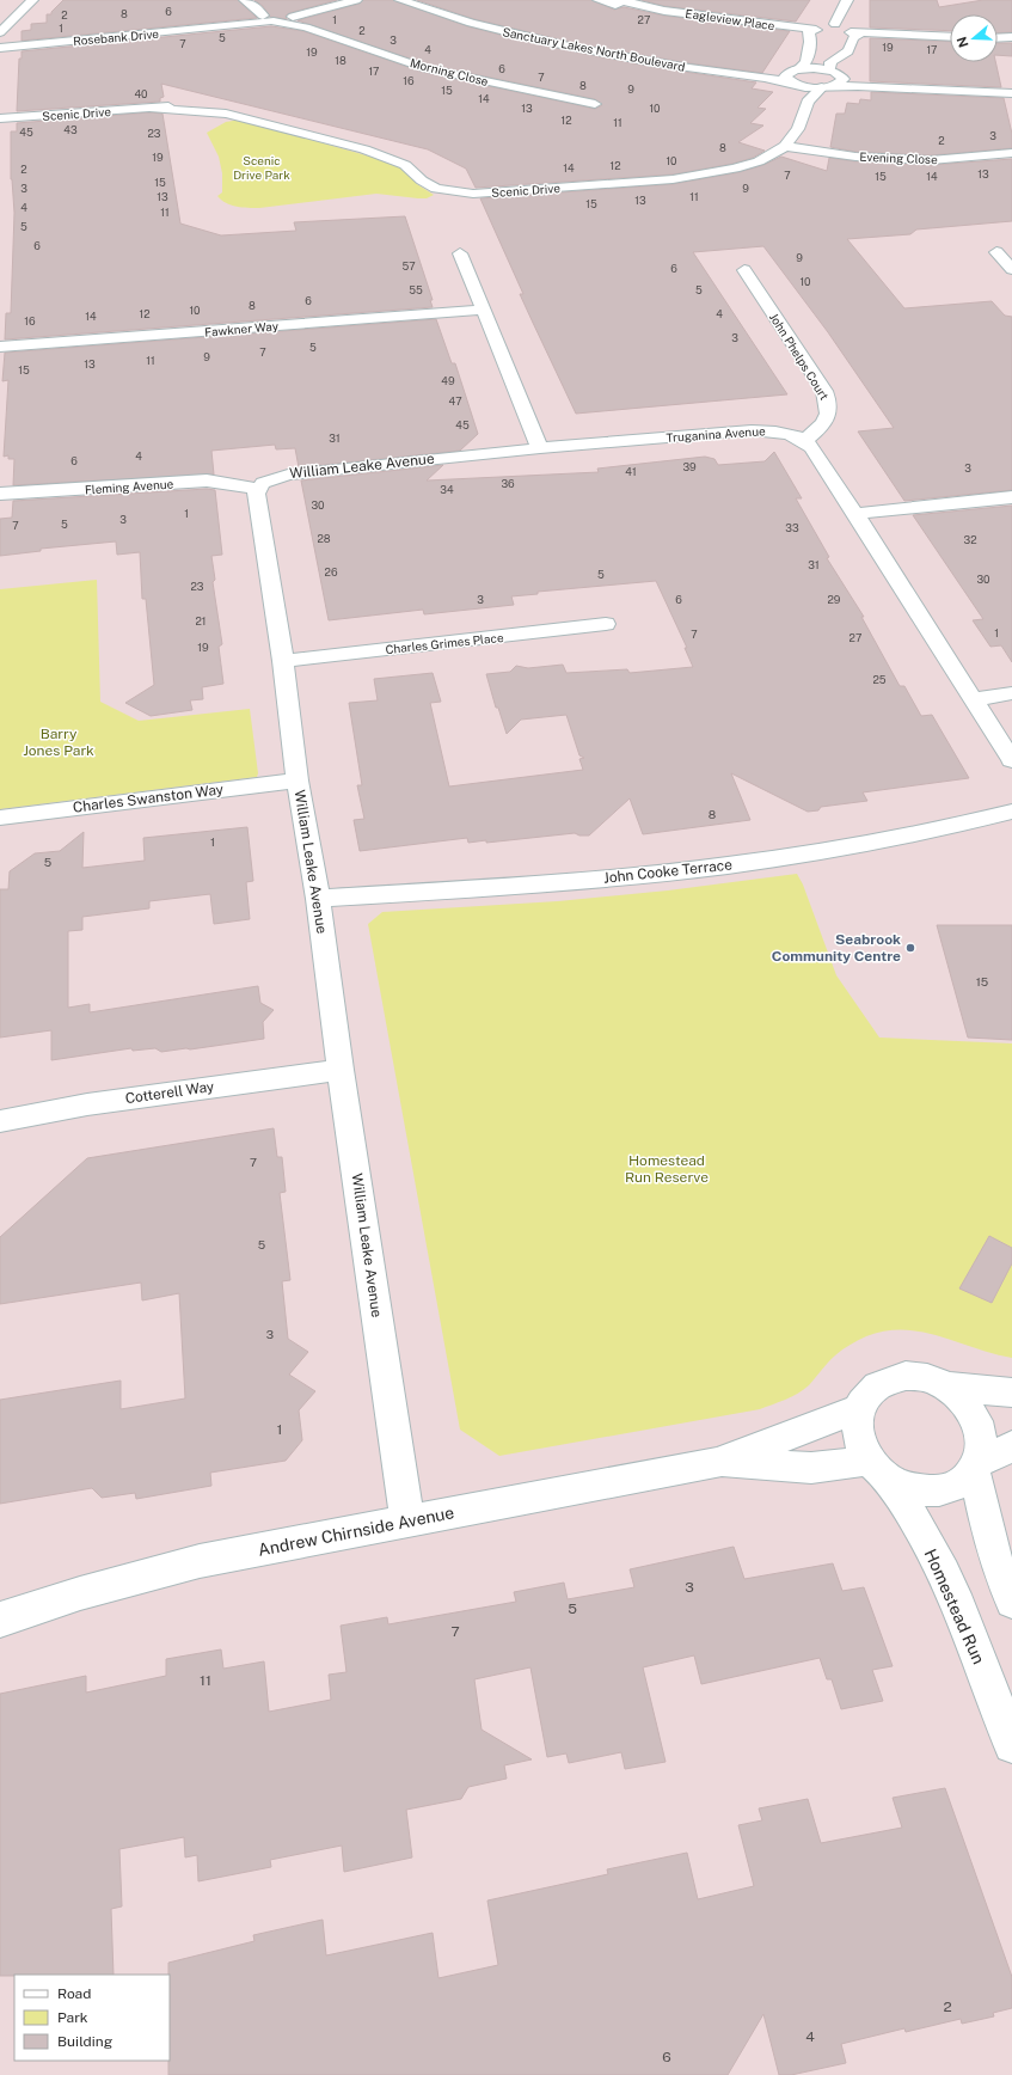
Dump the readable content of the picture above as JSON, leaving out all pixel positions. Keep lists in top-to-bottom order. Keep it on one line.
{"streets":{"street":["Eagleview Place","Rosebank Drive","Sanctuary Lakes North Boulevard","Morning Close","Scenic Drive","Evening Close","Fawkner Way","John Phelps Court","Truganina Avenue","William Leake Avenue","Fleming Avenue","Charles Grimes Place","Charles Swanston Way","John Cooke Terrace","Cotterell Way","Andrew Chirnside Avenue","Homestead Run"]},"crossings":[["Rosebank Drive","Morning Close"],["Sanctuary Lakes North Boulevard","Scenic Drive"],["Scenic Drive","Evening Close"],["John Phelps Court","Truganina Avenue"],["Truganina Avenue","William Leake Avenue"],["William Leake Avenue","Fleming Avenue"],["William Leake Avenue","Charles Grimes Place"],["William Leake Avenue","Charles Swanston Way"],["William Leake Avenue","John Cooke Terrace"],["William Leake Avenue","Cotterell Way"],["William Leake Avenue","Andrew Chirnside Avenue"],["Andrew Chirnside Avenue","Homestead Run"]],"parks":["Scenic Drive Park","Barry Jones Park","Homestead Run Reserve"],"places":["Seabrook Community Centre"],"house_numbers":["6","8","2","1","27","1","2","5","3","7","19","4","17","19","18","6","17","7","16","8","9","15","40","14","13","10","12","11","43","45","23","3","2","8","19","10","12","14","2","13","7","15","14","15","3","9","13","11","13","15","4","11","5","6","9","57","6","10","55","5","6","8","10","12","4","14","16","3","5","7","9","11","13","15","49","47","45","31","4","6","39","3","41","36","34","30","1","3","5","7","33","28","32","31","26","5","30","23","3","6","29","21","1","7","27","19","25","8","1","5","15","7","5","3","1","3","5","7","11","2","4","6"],"legend":["Road","Park","Building"],"north":"left"}
